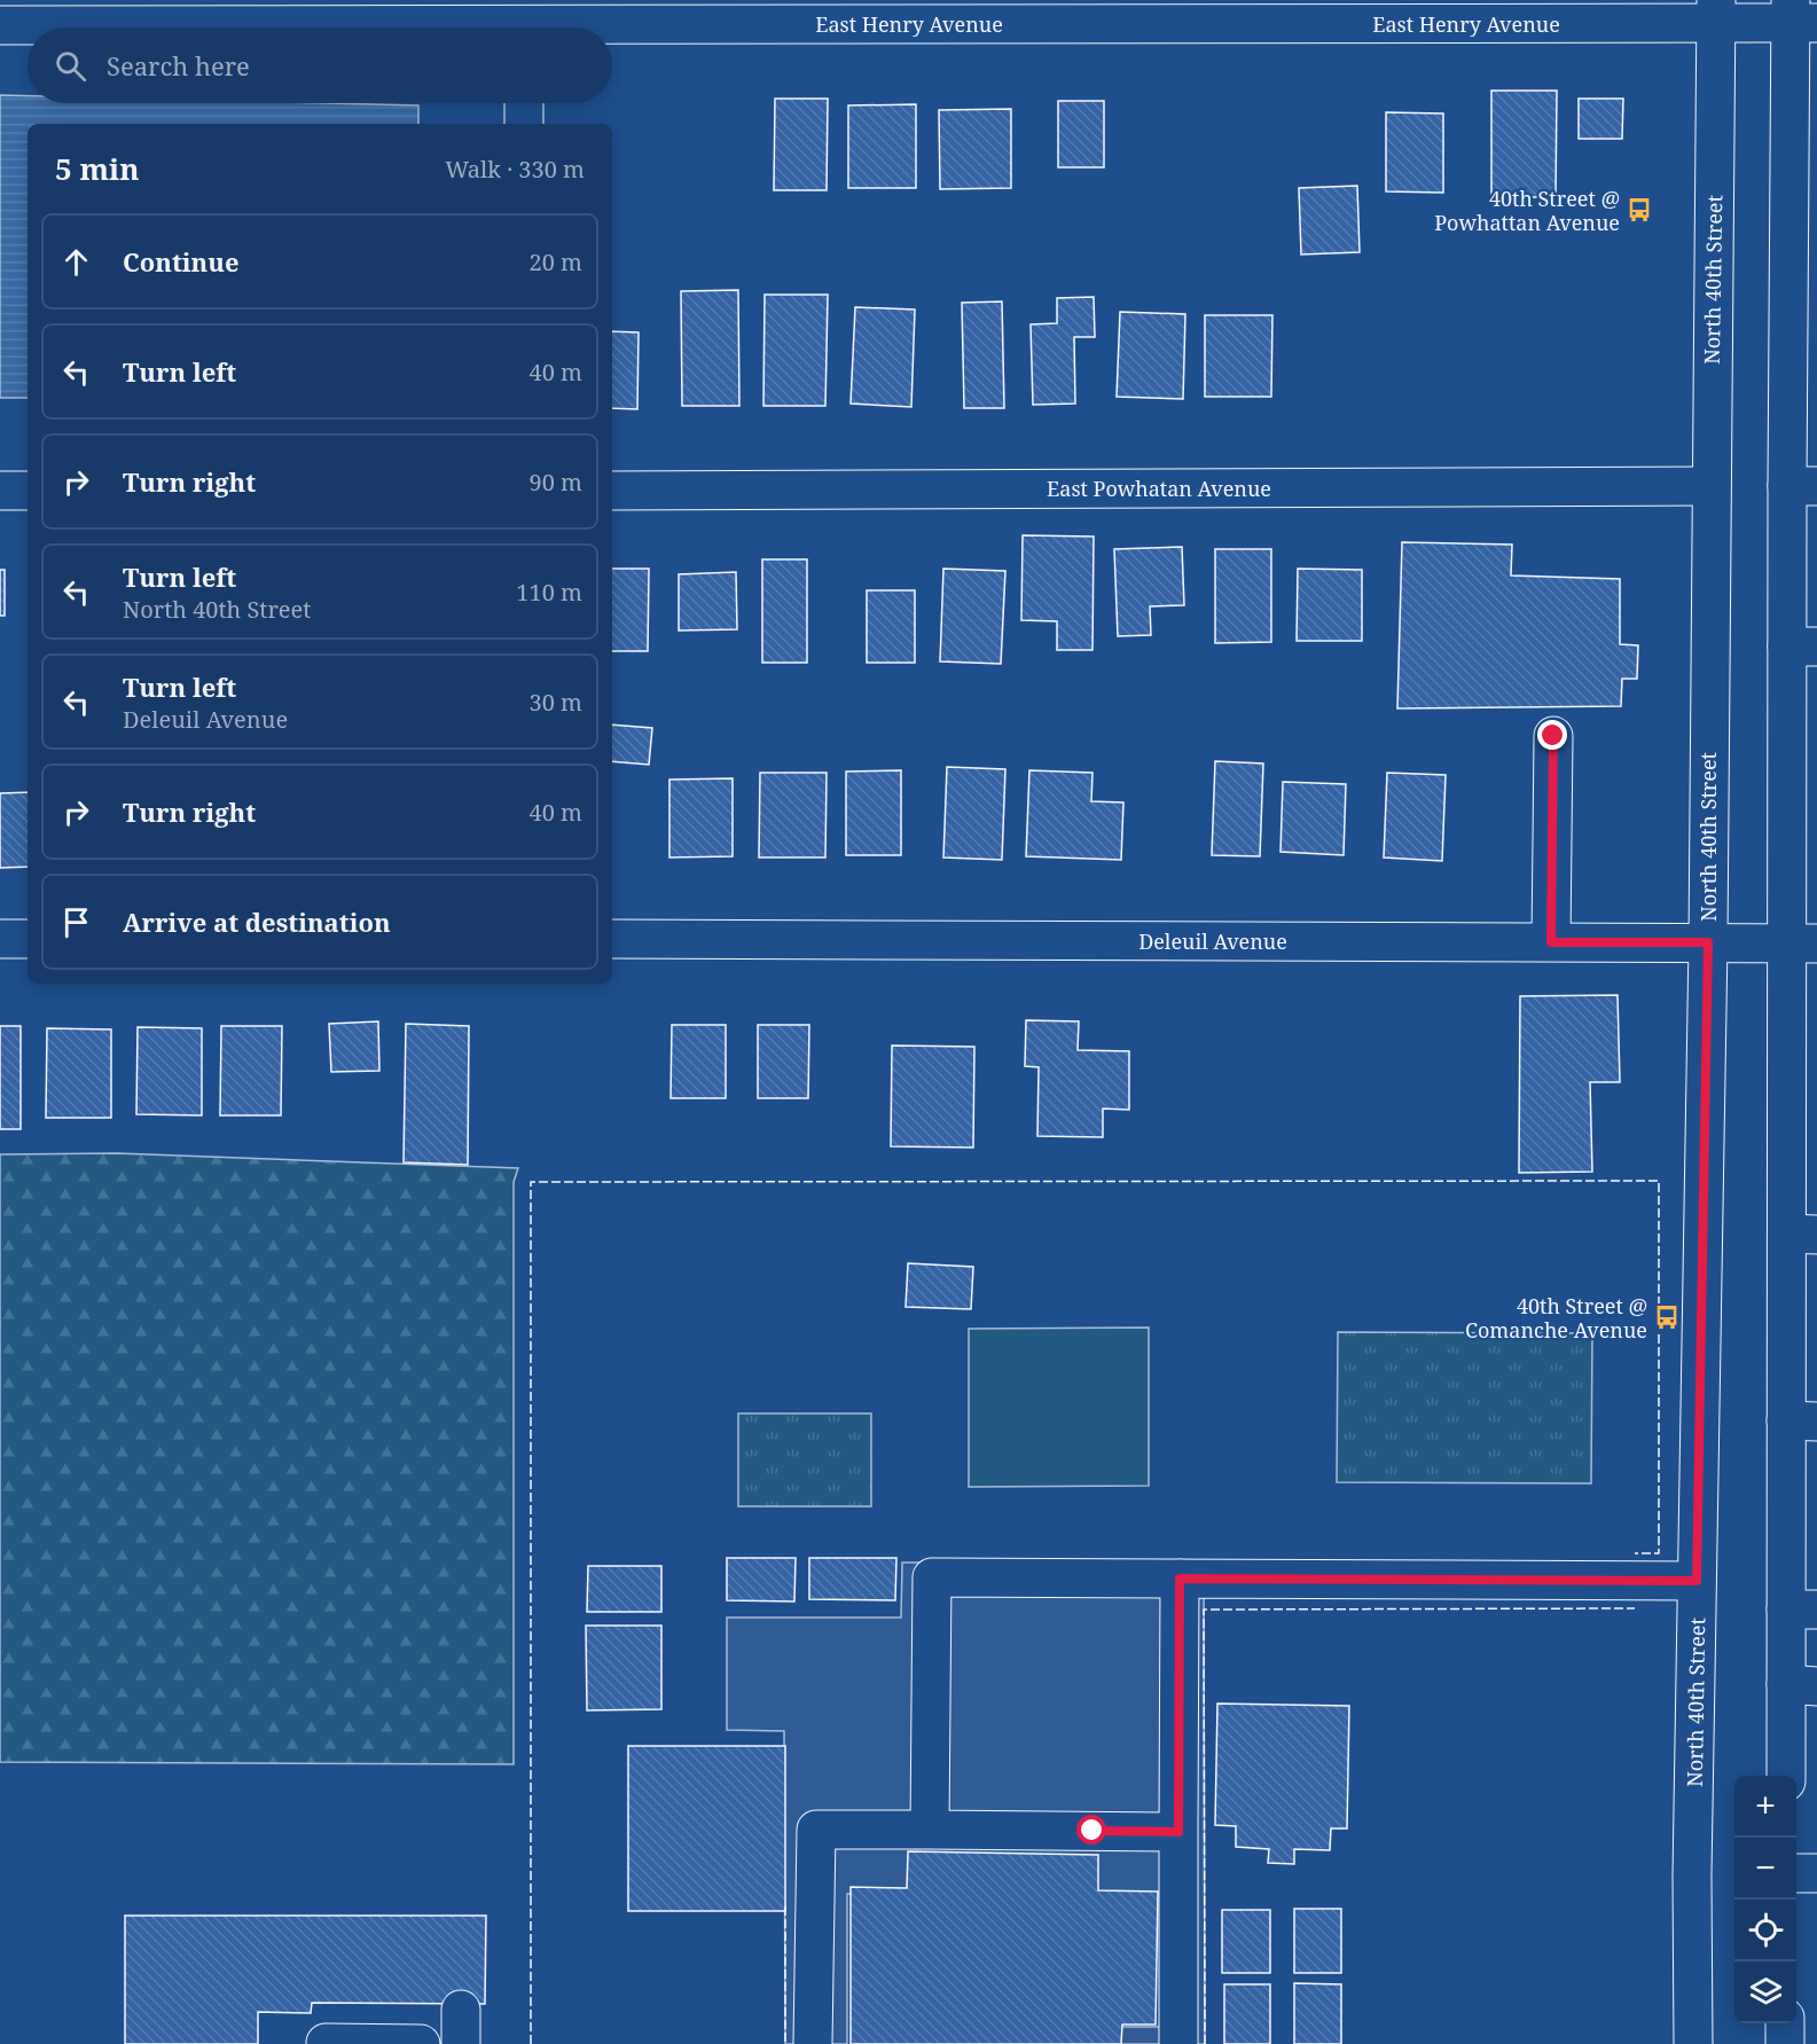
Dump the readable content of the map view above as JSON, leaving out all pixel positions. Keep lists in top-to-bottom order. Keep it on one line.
{"streets":{"street":["East Henry Avenue","North 40th Street","East Powhatan Avenue","Deleuil Avenue"]},"crossings":[["East Henry Avenue","North 40th Street"],["North 40th Street","East Powhatan Avenue"],["North 40th Street","Deleuil Avenue"]],"places":{"bus stop":["40th Street @ Powhattan Avenue","40th Street @ Comanche Avenue"]},"page":{"search":"Search here","heading":["5 min","Walk · 330 m"],"list":[["Continue","20 m"],["Turn left","40 m"],["Turn right","90 m"],["Turn left","North 40th Street","110 m"],["Turn left","Deleuil Avenue","30 m"],["Turn right","40 m"],"Arrive at destination"],"map_buttons":["+","−"]}}
